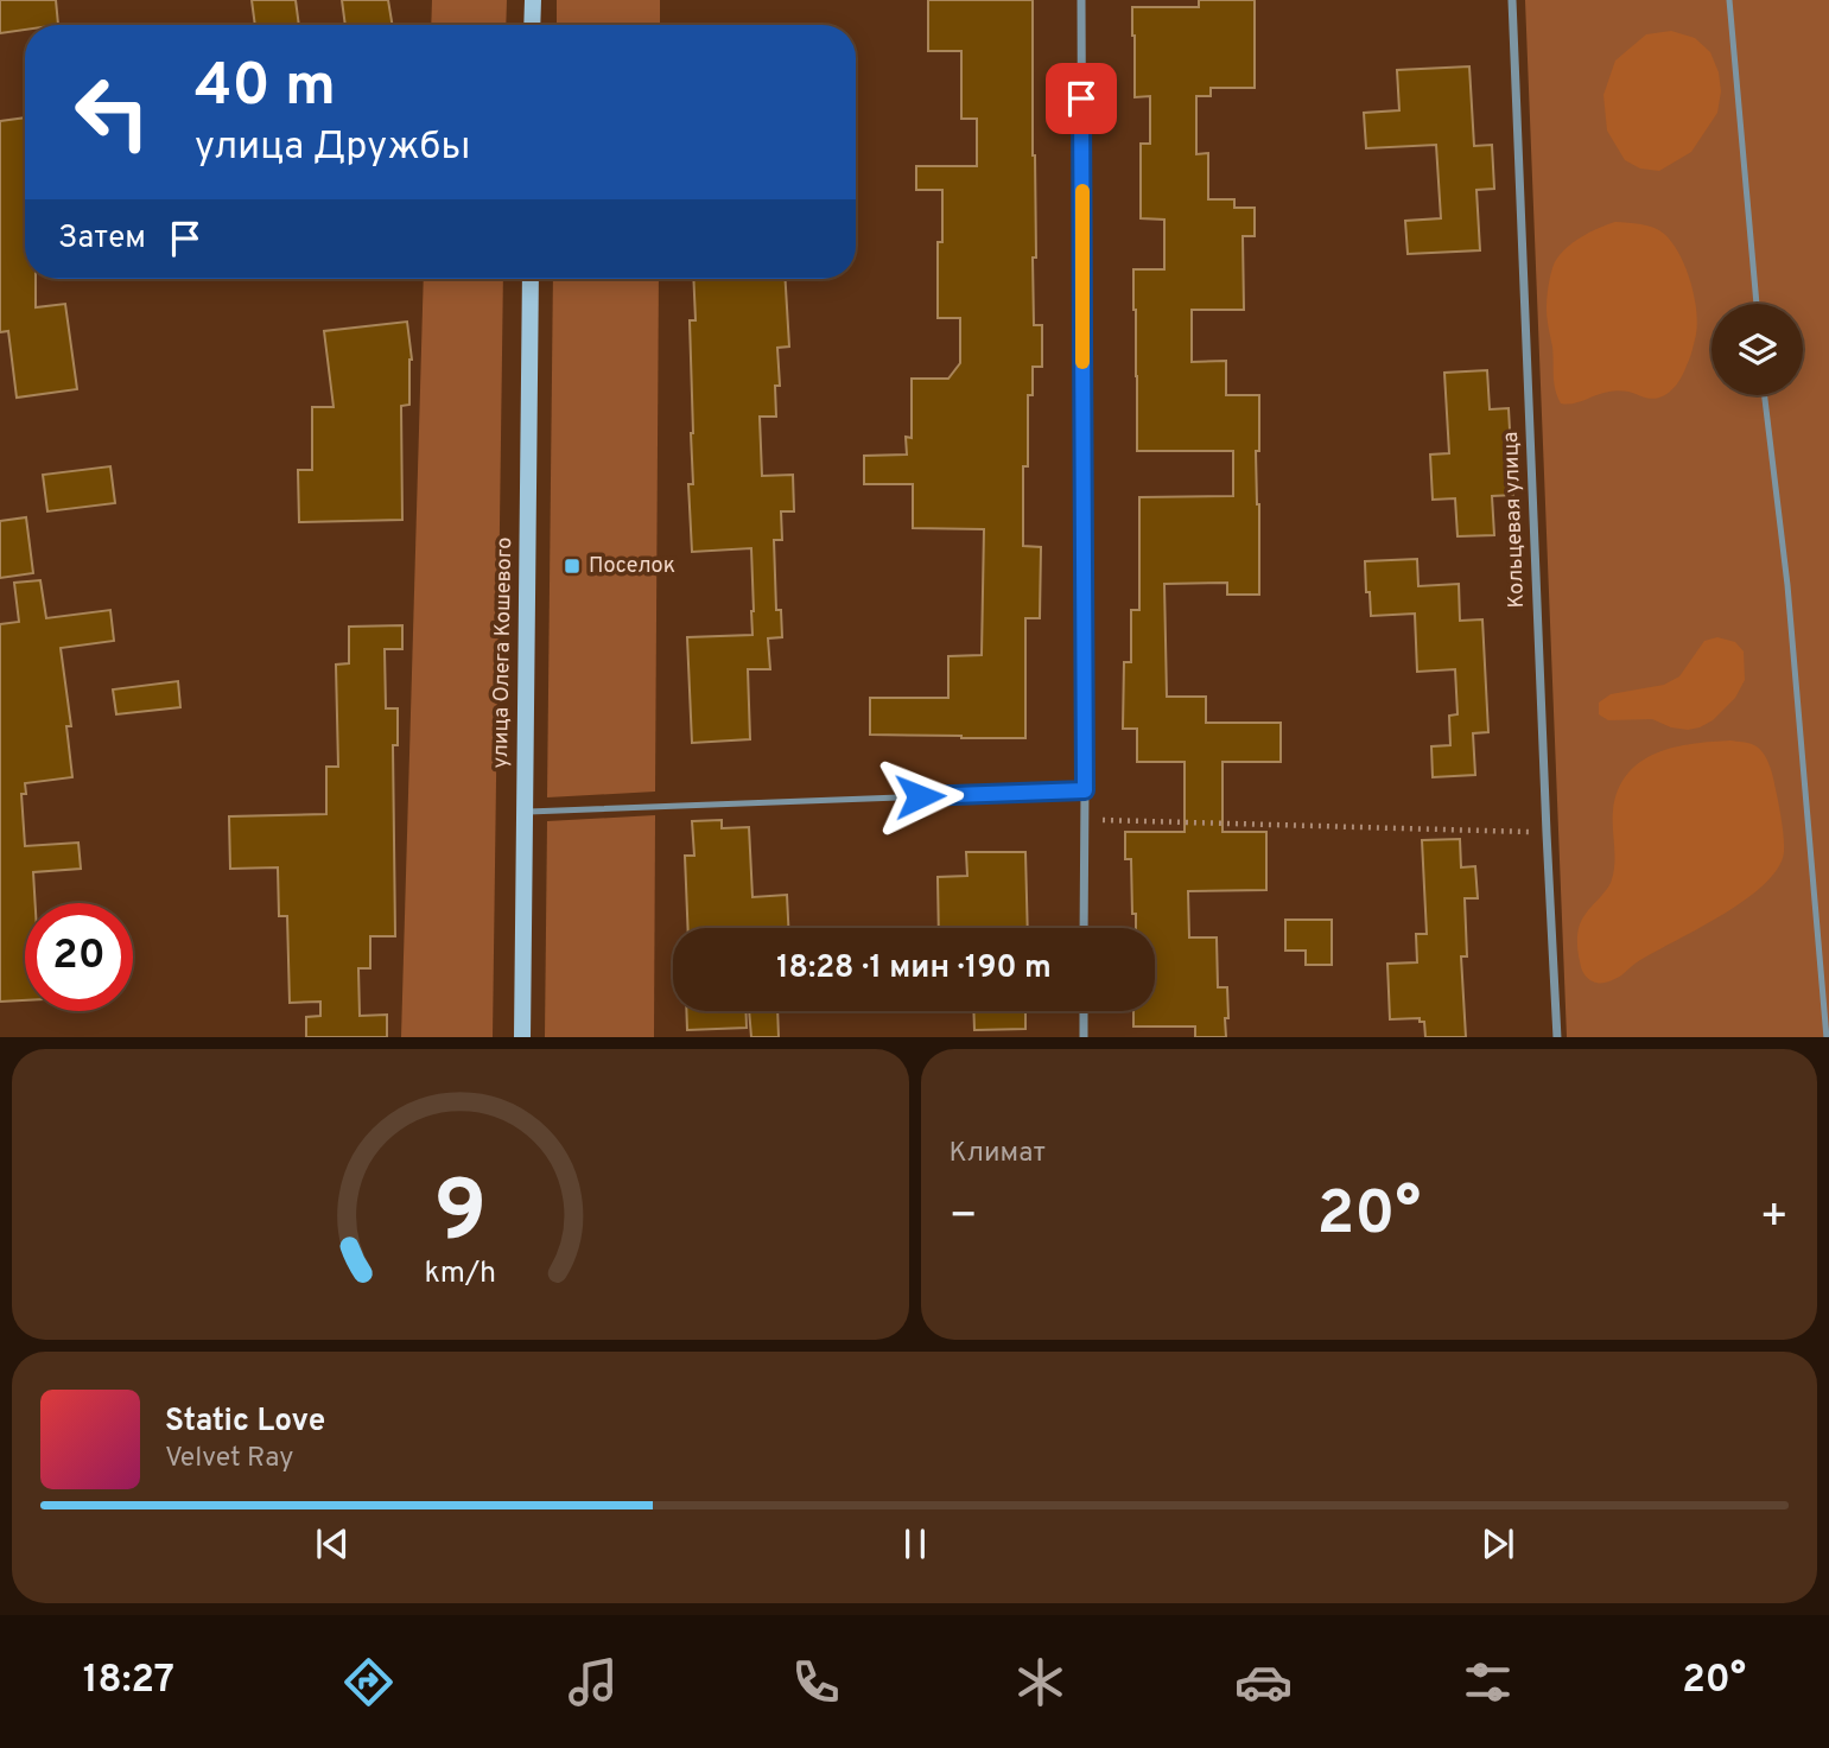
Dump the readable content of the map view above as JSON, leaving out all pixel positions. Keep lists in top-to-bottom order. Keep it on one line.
{"streets":{"street":["Кольцевая улица","улица Олега Кошевого"]},"places":{"transit":["Поселок"]},"page":{"turn":["40 m","улица Дружбы"],"then":"Затем","limit":"20","trip":"18:28 · 1 мин · 190 m","tile":"Климат","heat":["−","20°","+"],"song":["Static Love","Velvet Ray"],"tabs":["18:27","20°"],"gauge":["9","km/h"]}}
